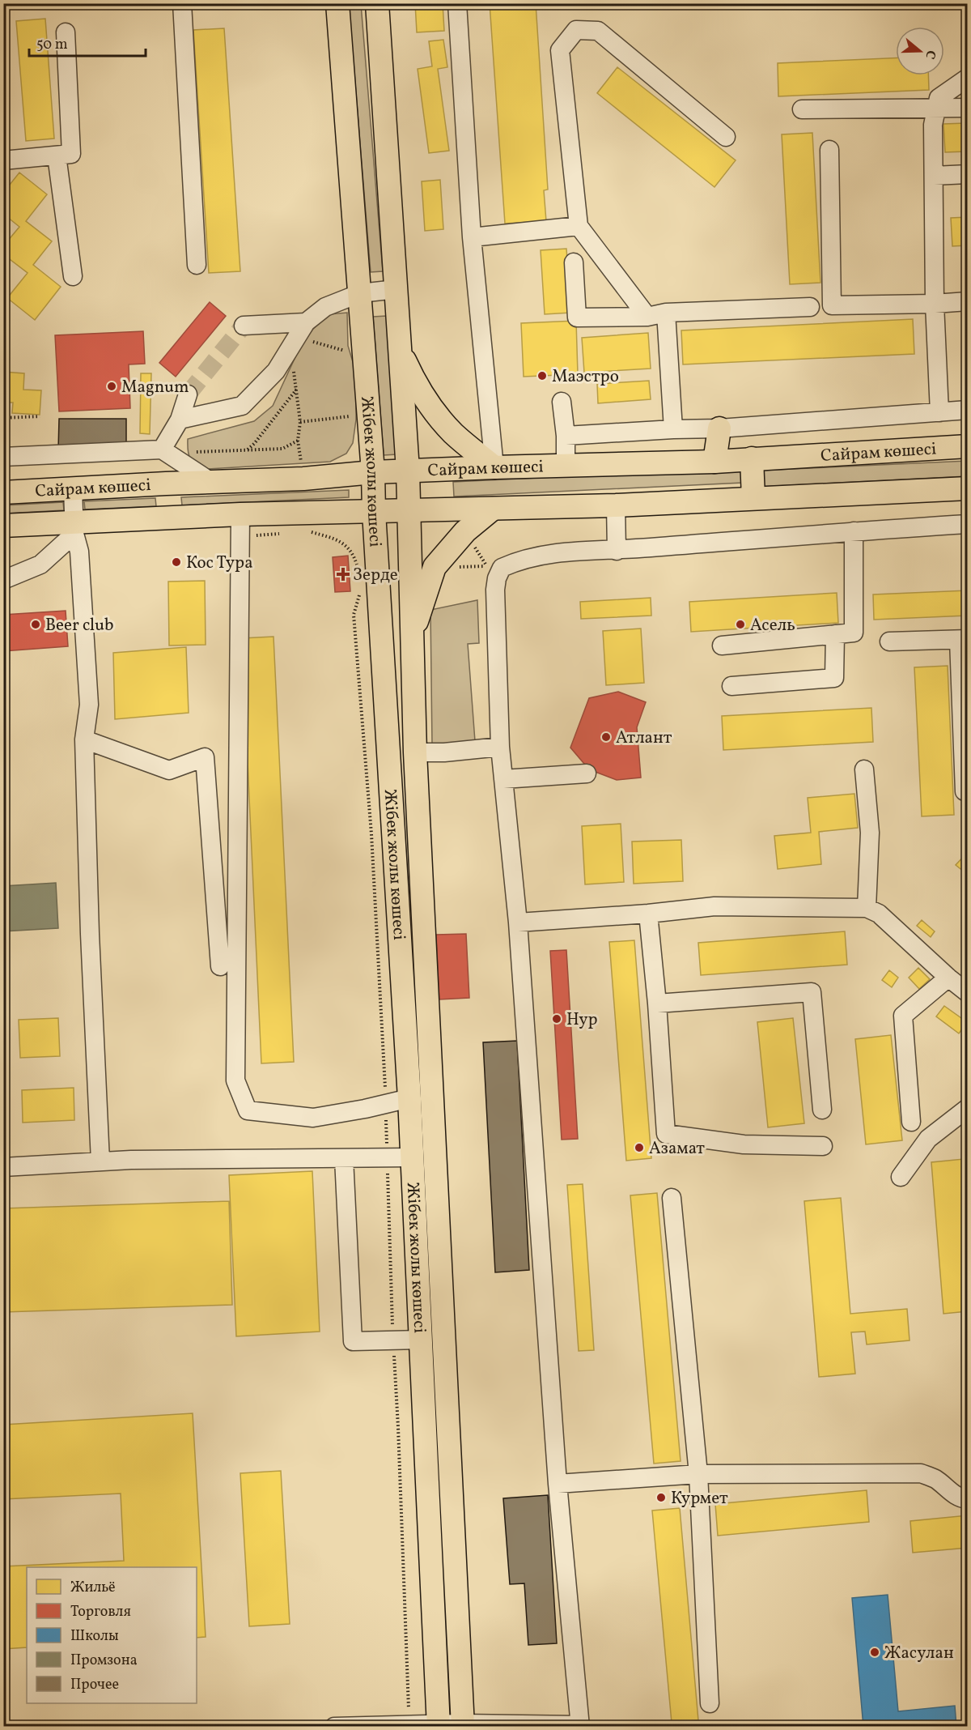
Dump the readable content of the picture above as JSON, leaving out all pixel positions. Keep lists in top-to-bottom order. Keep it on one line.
{"streets":{"main road":["Сайрам көшесі","Жібек жолы көшесі"]},"crossings":[["Сайрам көшесі","Жібек жолы көшесі"]],"places":{"other":["Маэстро","Magnum","Кос Тура","Beer club","Асель","Атлант","Нур","Азамат","Курмет","Жасулан"],"health":["Зерде"]},"legend":["Жильё","Торговля","Школы","Промзона","Прочее"],"scale_bar":"50 m","north":"right"}
